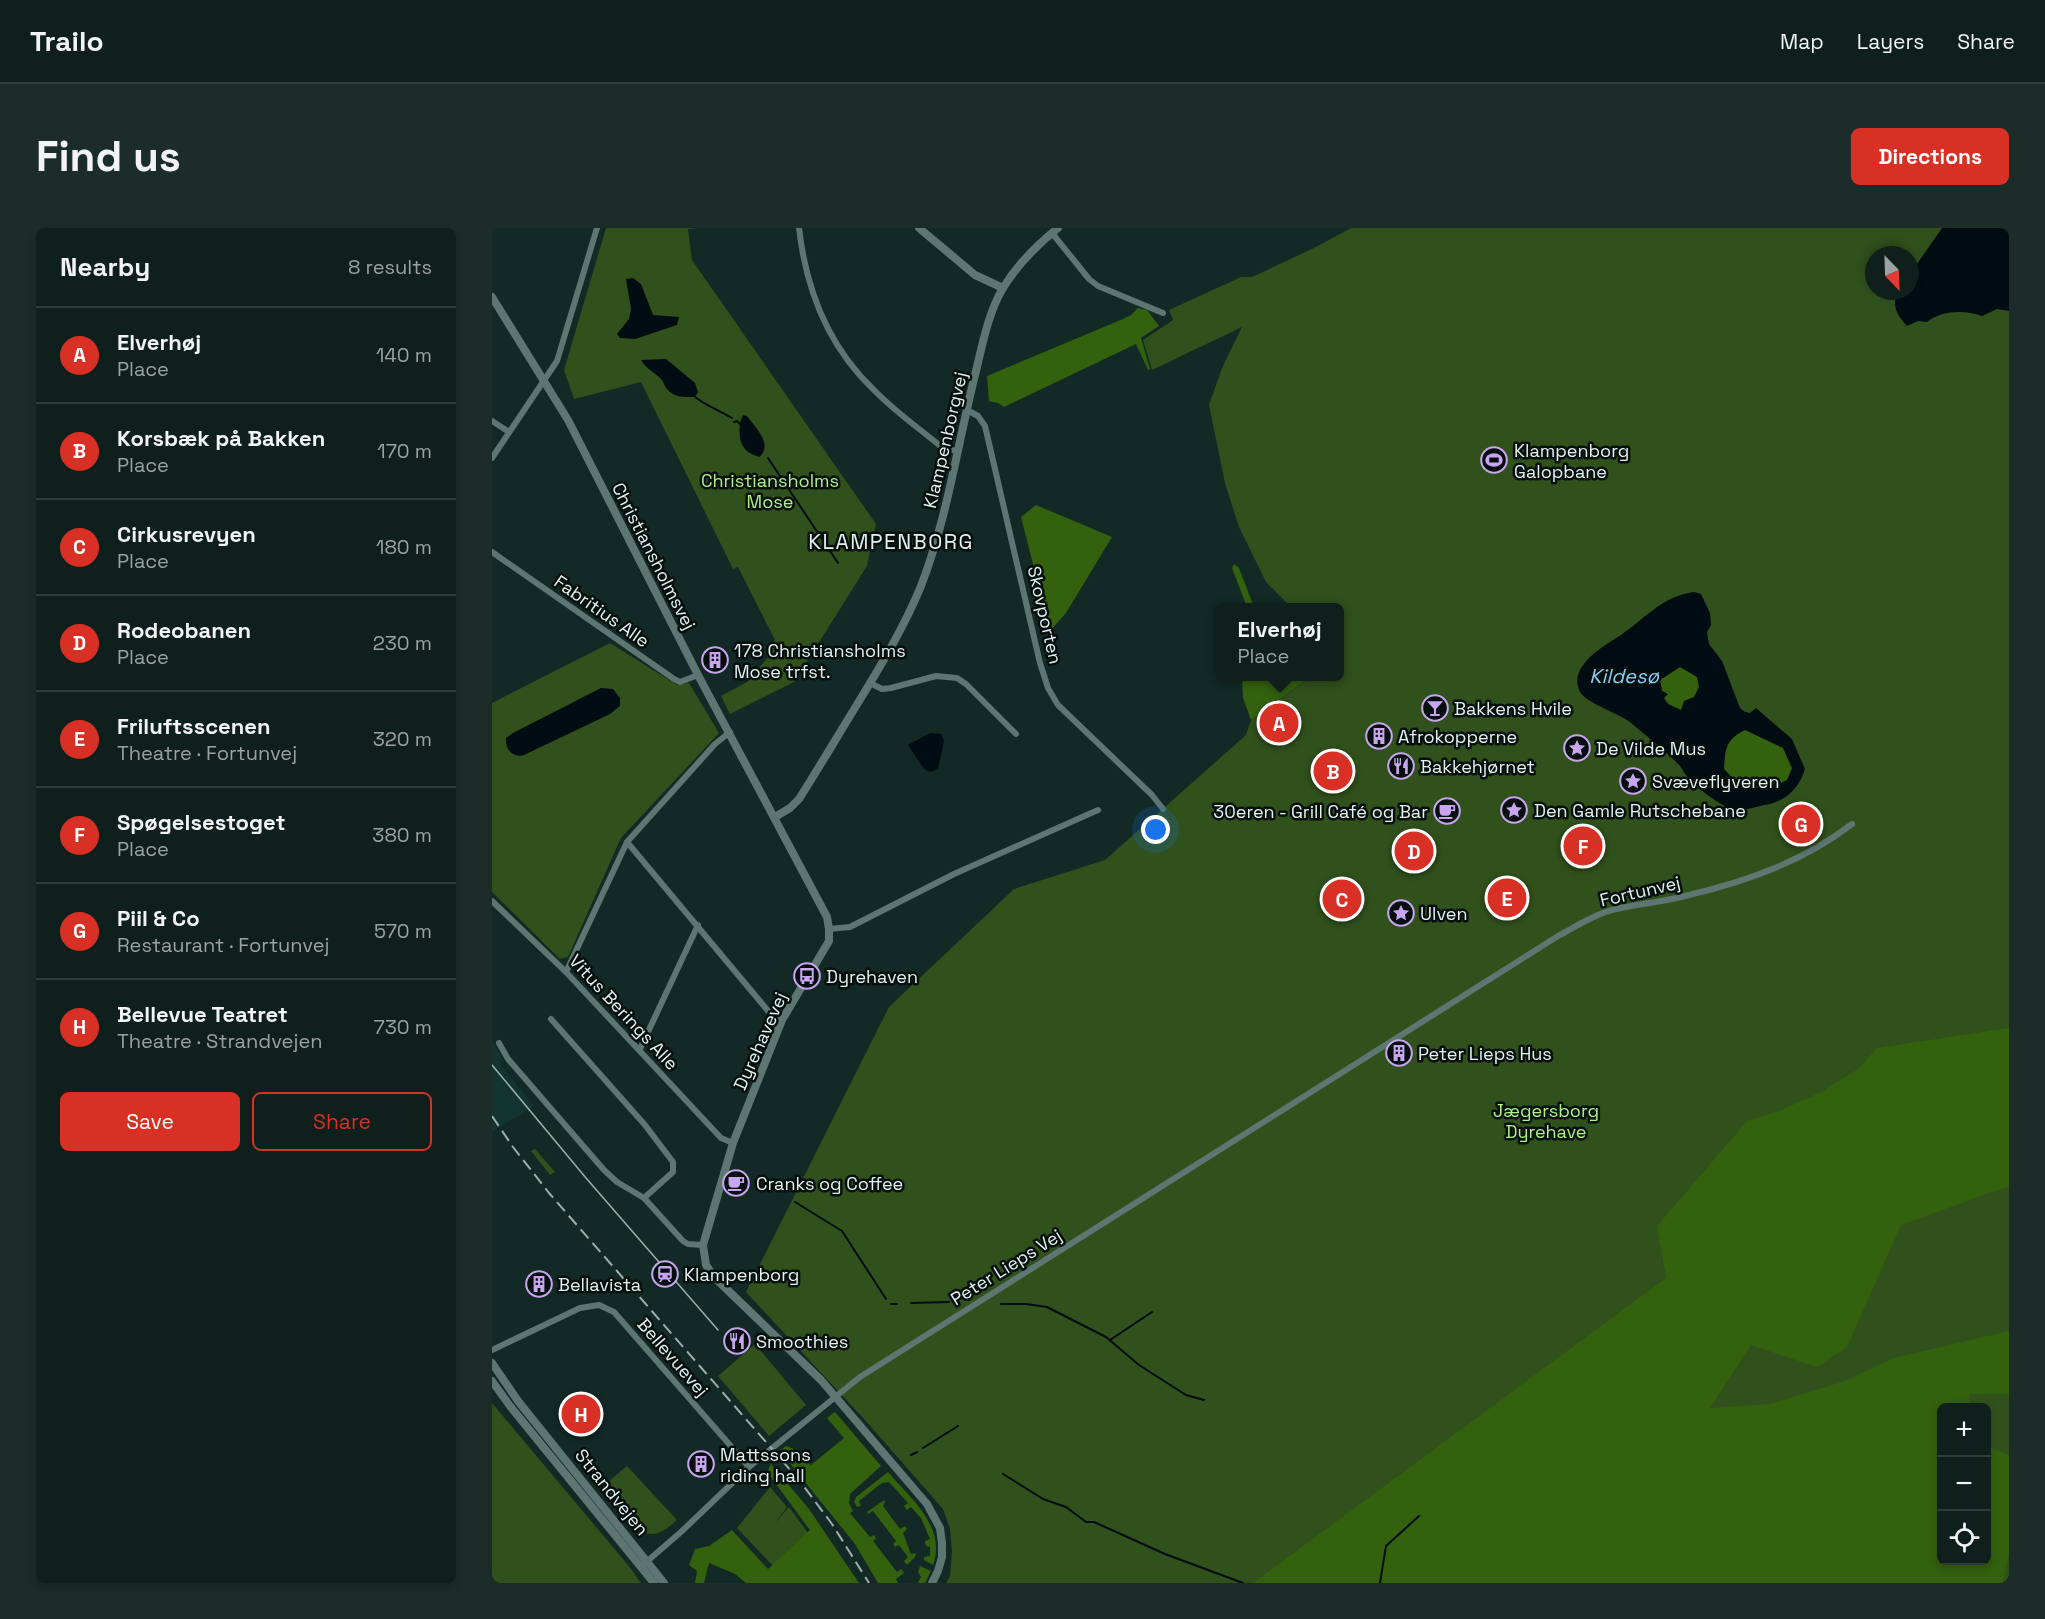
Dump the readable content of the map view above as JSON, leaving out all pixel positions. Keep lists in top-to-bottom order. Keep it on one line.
{"streets":{"main road":["Strandvejen"],"street":["Klampenborgvej","Christiansholmsvej","Fabritius Alle","Skovporten","Fortunvej","Vitus Berings Alle","Dyrehavevej","Peter Lieps Vej","Bellevuevej"]},"crossings":[["Klampenborgvej","Christiansholmsvej"],["Klampenborgvej","Skovporten"],["Christiansholmsvej","Fabritius Alle"],["Christiansholmsvej","Dyrehavevej"],["Fortunvej","Peter Lieps Vej"],["Vitus Berings Alle","Dyrehavevej"],["Peter Lieps Vej","Bellevuevej"],["Peter Lieps Vej","Strandvejen"]],"districts":["KLAMPENBORG"],"water":["Kildesø"],"parks":["Christiansholms Mose","Jægersborg Dyrehave"],"places":{"sports":["Klampenborg Galopbane"],"building":["178 Christiansholms Mose trfst.","Afrokopperne","Peter Lieps Hus","Bellavista","Mattssons riding hall"],"bar":["Bakkens Hvile"],"place":["De Vilde Mus","Svæveflyveren","Den Gamle Rutschebane","Ulven"],"restaurant":["Bakkehjørnet","Smoothies"],"cafe":["30eren - Grill Café og Bar","Cranks og Coffee"],"bus stop":["Dyrehaven"],"station":["Klampenborg"]},"north":"bottom right","page":{"header":"Trailo","nav":["Map","Layers","Share"],"buttons":["Directions",["Save","Share"]],"title":"Find us","heading":["Nearby","8 results"],"list":[{"mark":"A","name":"Elverhøj","note":"Place","value":"140 m"},{"mark":"B","name":"Korsbæk på Bakken","note":"Place","value":"170 m"},{"mark":"C","name":"Cirkusrevyen","note":"Place","value":"180 m"},{"mark":"D","name":"Rodeobanen","note":"Place","value":"230 m"},{"mark":"E","name":"Friluftsscenen","note":"Theatre · Fortunvej","value":"320 m"},{"mark":"F","name":"Spøgelsestoget","note":"Place","value":"380 m"},{"mark":"G","name":"Piil & Co","note":"Restaurant · Fortunvej","value":"570 m"},{"mark":"H","name":"Bellevue Teatret","note":"Theatre · Strandvejen","value":"730 m"}],"popup":["Elverhøj","Place"],"pins":["A","B","G","F","D","E","C","H"],"map_buttons":["+","−"]}}
